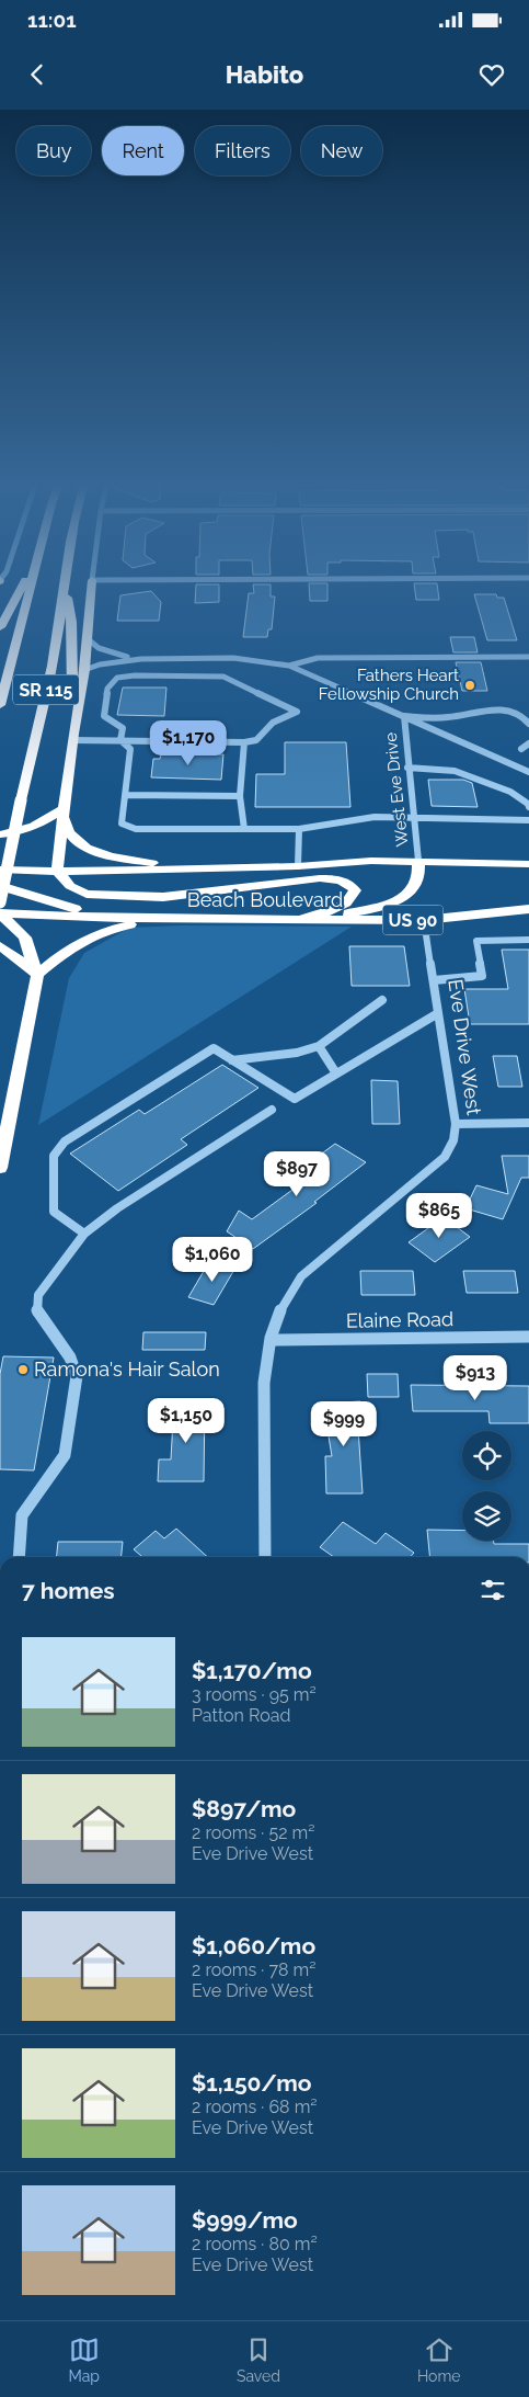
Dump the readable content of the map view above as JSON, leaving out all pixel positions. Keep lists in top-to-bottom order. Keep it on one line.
{"streets":{"highway":["SR 115","Beach Boulevard","US 90"],"street":["West Eve Drive","Eve Drive West","Elaine Road"]},"crossings":[["Beach Boulevard","Eve Drive West"],["Eve Drive West","Elaine Road"]],"places":["Fathers Heart Fellowship Church","Ramona's Hair Salon"],"page":{"status":"11:01","header":"Habito","chip":["Buy","Rent","Filters","New"],"price":["$1,170","$897","$865","$1,060","$913","$1,150","$999"],"heading":"7 homes","list":[{"name":"$1,170/mo","note":"3 rooms · 95 m² · Patton Road"},{"name":"$897/mo","note":"2 rooms · 52 m² · Eve Drive West"},{"name":"$1,060/mo","note":"2 rooms · 78 m² · Eve Drive West"},{"name":"$1,150/mo","note":"2 rooms · 68 m² · Eve Drive West"},{"name":"$999/mo","note":"2 rooms · 80 m² · Eve Drive West"}],"tabs":["Map","Saved","Home"]}}
